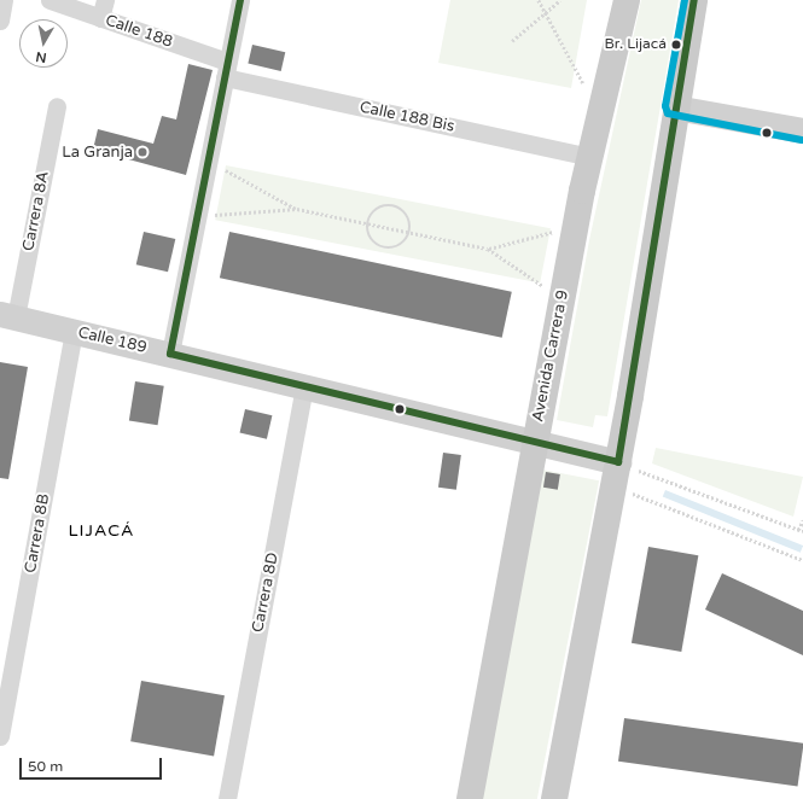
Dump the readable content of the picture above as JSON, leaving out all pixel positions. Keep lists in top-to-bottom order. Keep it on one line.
{"streets":{"main road":["Avenida Carrera 9"],"street":["Calle 188","Calle 188 Bis","Carrera 8A","Calle 189","Carrera 8B","Carrera 8D"]},"crossings":[["Calle 188","Calle 188 Bis"],["Calle 188 Bis","Avenida Carrera 9"],["Carrera 8A","Calle 189"],["Calle 189","Avenida Carrera 9"],["Calle 189","Carrera 8B"],["Calle 189","Carrera 8D"]],"districts":["LIJACÁ"],"places":["Br. Lijacá","La Granja"],"scale_bar":"50 m","north":"bottom"}
